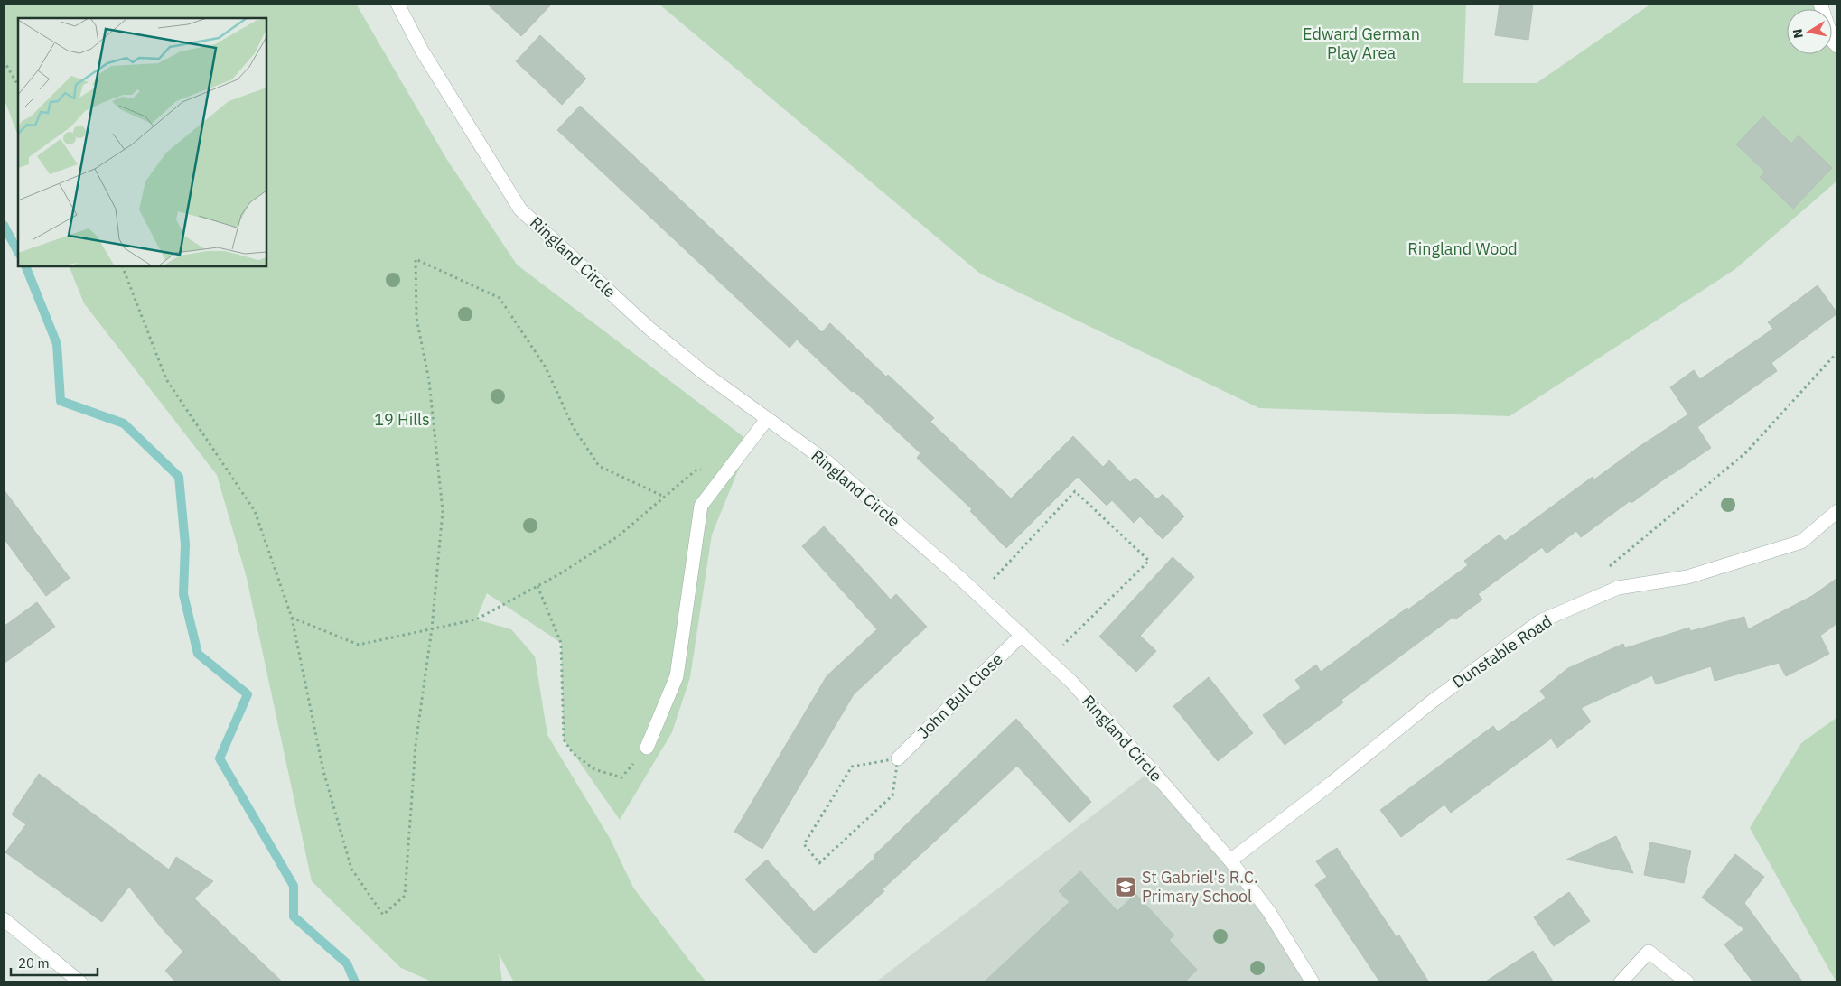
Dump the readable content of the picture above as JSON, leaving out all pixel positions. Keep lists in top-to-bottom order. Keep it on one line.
{"streets":{"street":["Ringland Circle","Dunstable Road","John Bull Close"]},"crossings":[["Ringland Circle","Dunstable Road"],["Ringland Circle","John Bull Close"]],"parks":["Edward German Play Area","Ringland Wood","19 Hills"],"places":{"school or university":["St Gabriel's R.C. Primary School"]},"scale_bar":"20 m","north":"left"}
